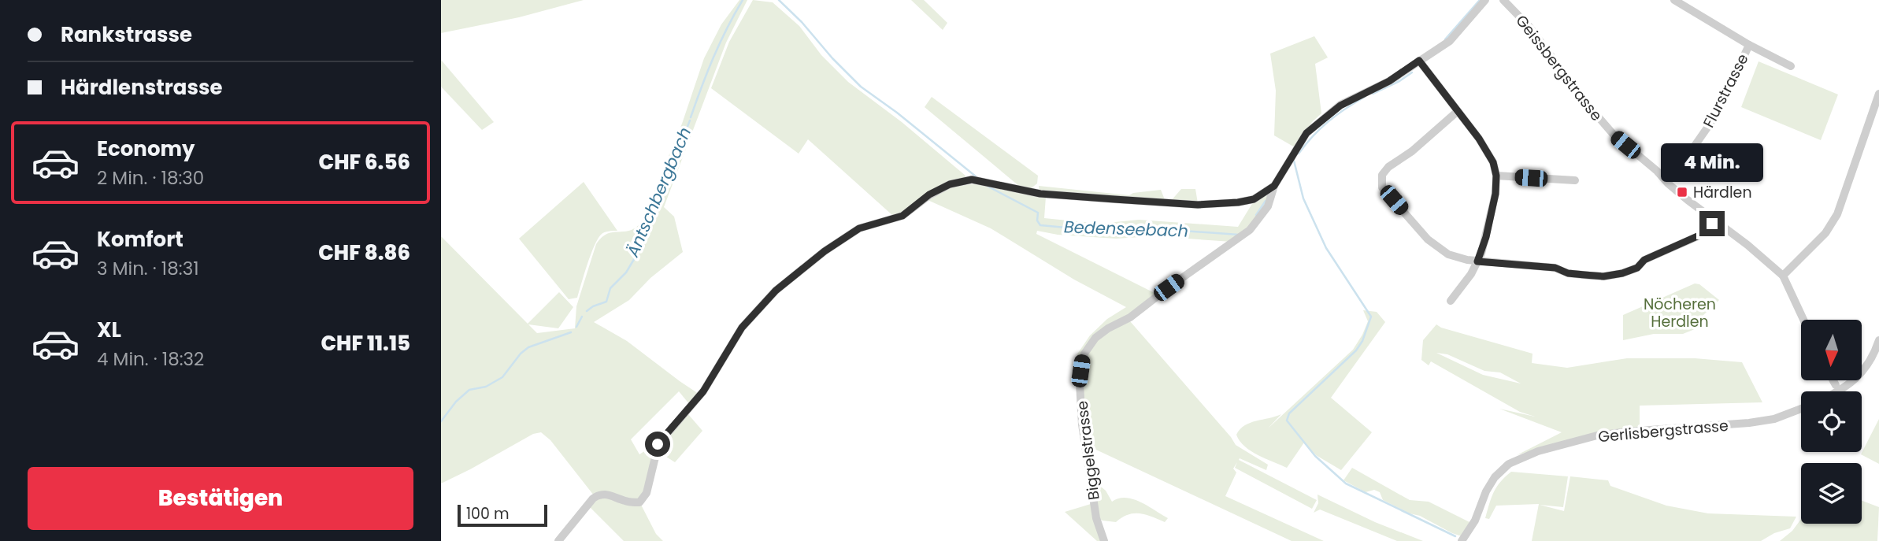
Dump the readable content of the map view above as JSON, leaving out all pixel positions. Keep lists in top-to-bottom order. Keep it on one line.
{"streets":{"street":["Geissbergstrasse","Flurstrasse","Gerlisbergstrasse","Biggelstrasse"]},"water":["Äntschbergbach","Bedenseebach"],"parks":["Nöcheren Herdlen"],"places":{"transit":["Härdlen"]},"scale_bar":"100 m","north":"bottom","page":{"banner":["Rankstrasse","Härdlenstrasse"],"list":[{"name":"Economy","note":"2 Min. · 18:30","value":"CHF 6.56"},{"name":"Komfort","note":"3 Min. · 18:31","value":"CHF 8.86"},{"name":"XL","note":"4 Min. · 18:32","value":"CHF 11.15"}],"bubble":"4 Min.","buttons":"Bestätigen","scale":"100 m"}}
